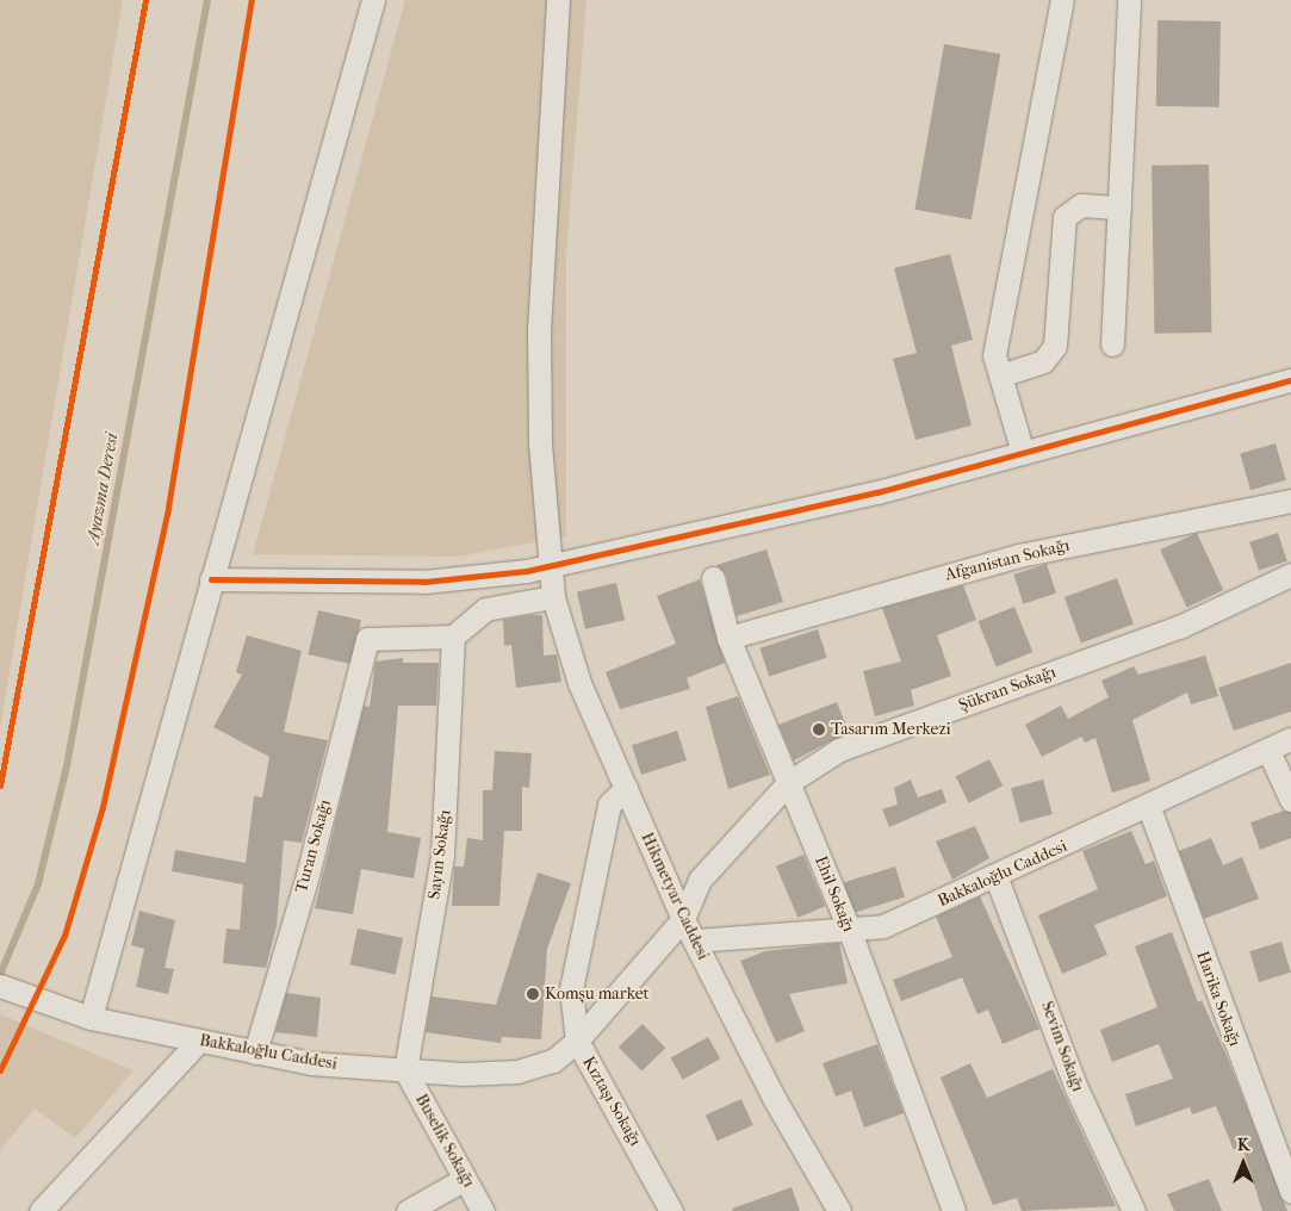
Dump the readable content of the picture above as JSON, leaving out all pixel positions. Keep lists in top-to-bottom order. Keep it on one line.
{"streets":{"street":["Afganistan Sokağı","Şükran Sokağı","Turan Sokağı","Sayın Sokağı","Bakkaloğlu Caddesi","Ehil Sokağı","Hikmetyar Caddesi","Harika Sokağı","Sevim Sokağı","Kıztaşı Sokağı","Buselik Sokağı"]},"crossings":[["Afganistan Sokağı","Ehil Sokağı"],["Şükran Sokağı","Ehil Sokağı"],["Şükran Sokağı","Hikmetyar Caddesi"],["Şükran Sokağı","Kıztaşı Sokağı"],["Turan Sokağı","Sayın Sokağı"],["Turan Sokağı","Bakkaloğlu Caddesi"],["Sayın Sokağı","Bakkaloğlu Caddesi"],["Sayın Sokağı","Buselik Sokağı"],["Bakkaloğlu Caddesi","Ehil Sokağı"],["Bakkaloğlu Caddesi","Hikmetyar Caddesi"],["Bakkaloğlu Caddesi","Harika Sokağı"],["Bakkaloğlu Caddesi","Sevim Sokağı"],["Bakkaloğlu Caddesi","Kıztaşı Sokağı"],["Bakkaloğlu Caddesi","Buselik Sokağı"],["Hikmetyar Caddesi","Kıztaşı Sokağı"]],"water":["Ayazma Deresi"],"places":["Tasarım Merkezi","Komşu market"],"north":"top"}
